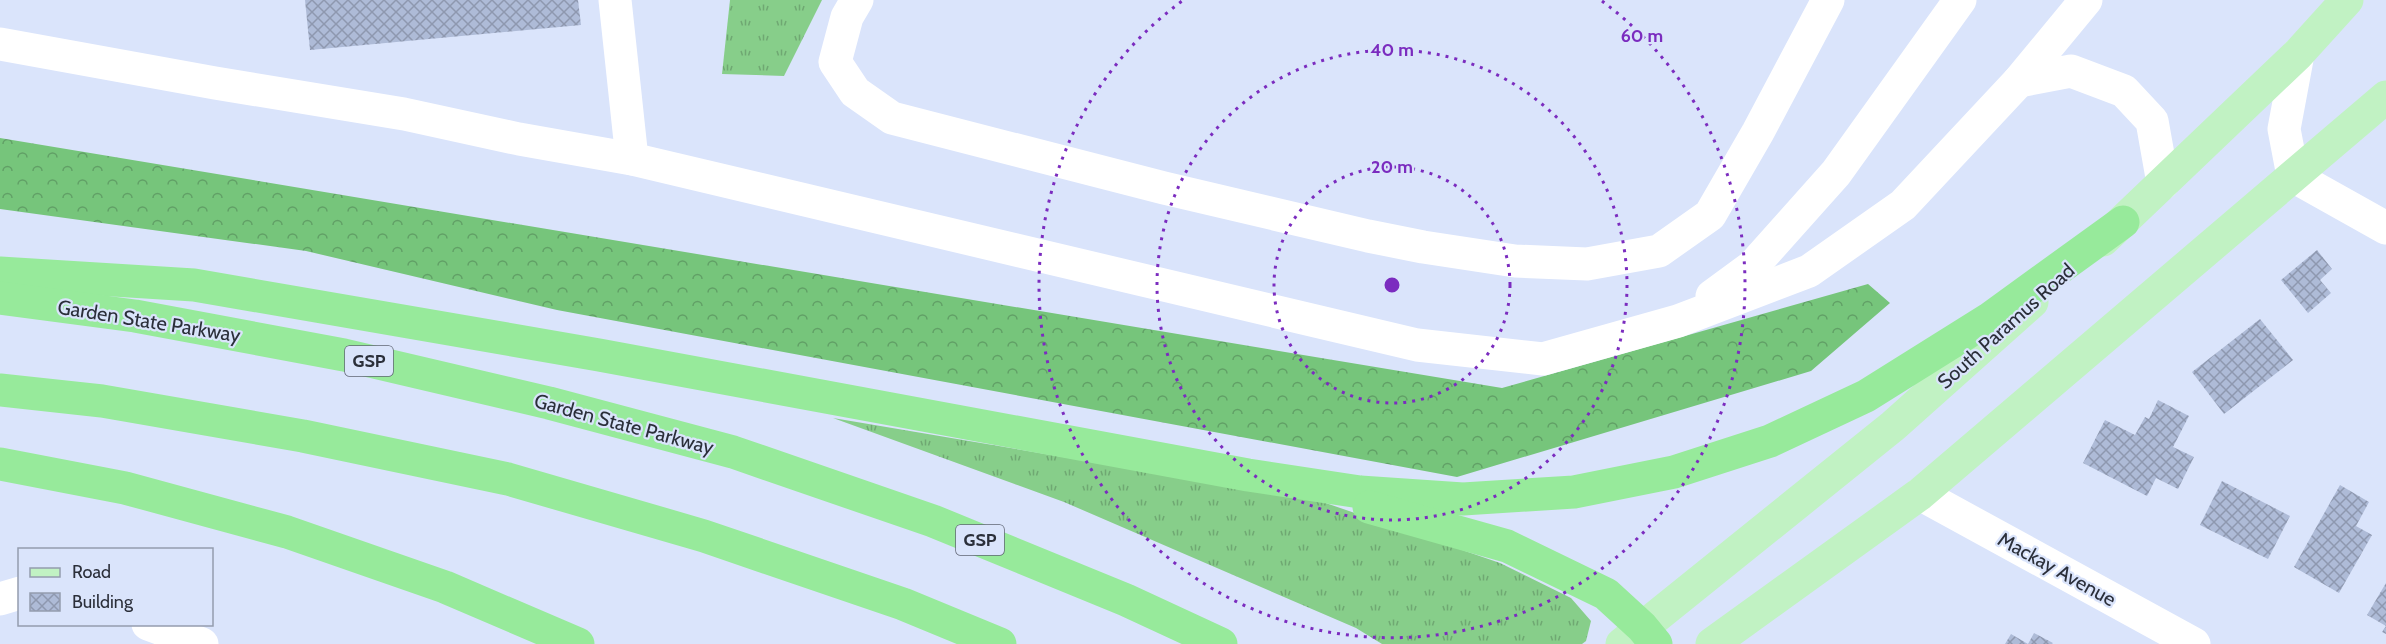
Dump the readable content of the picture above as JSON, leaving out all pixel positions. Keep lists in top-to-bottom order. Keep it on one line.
{"streets":{"highway":["Garden State Parkway","GSP"],"main road":["South Paramus Road"],"street":["Mackay Avenue"]},"legend":["Road","Building"],"rings":["60 m","40 m","20 m"]}
